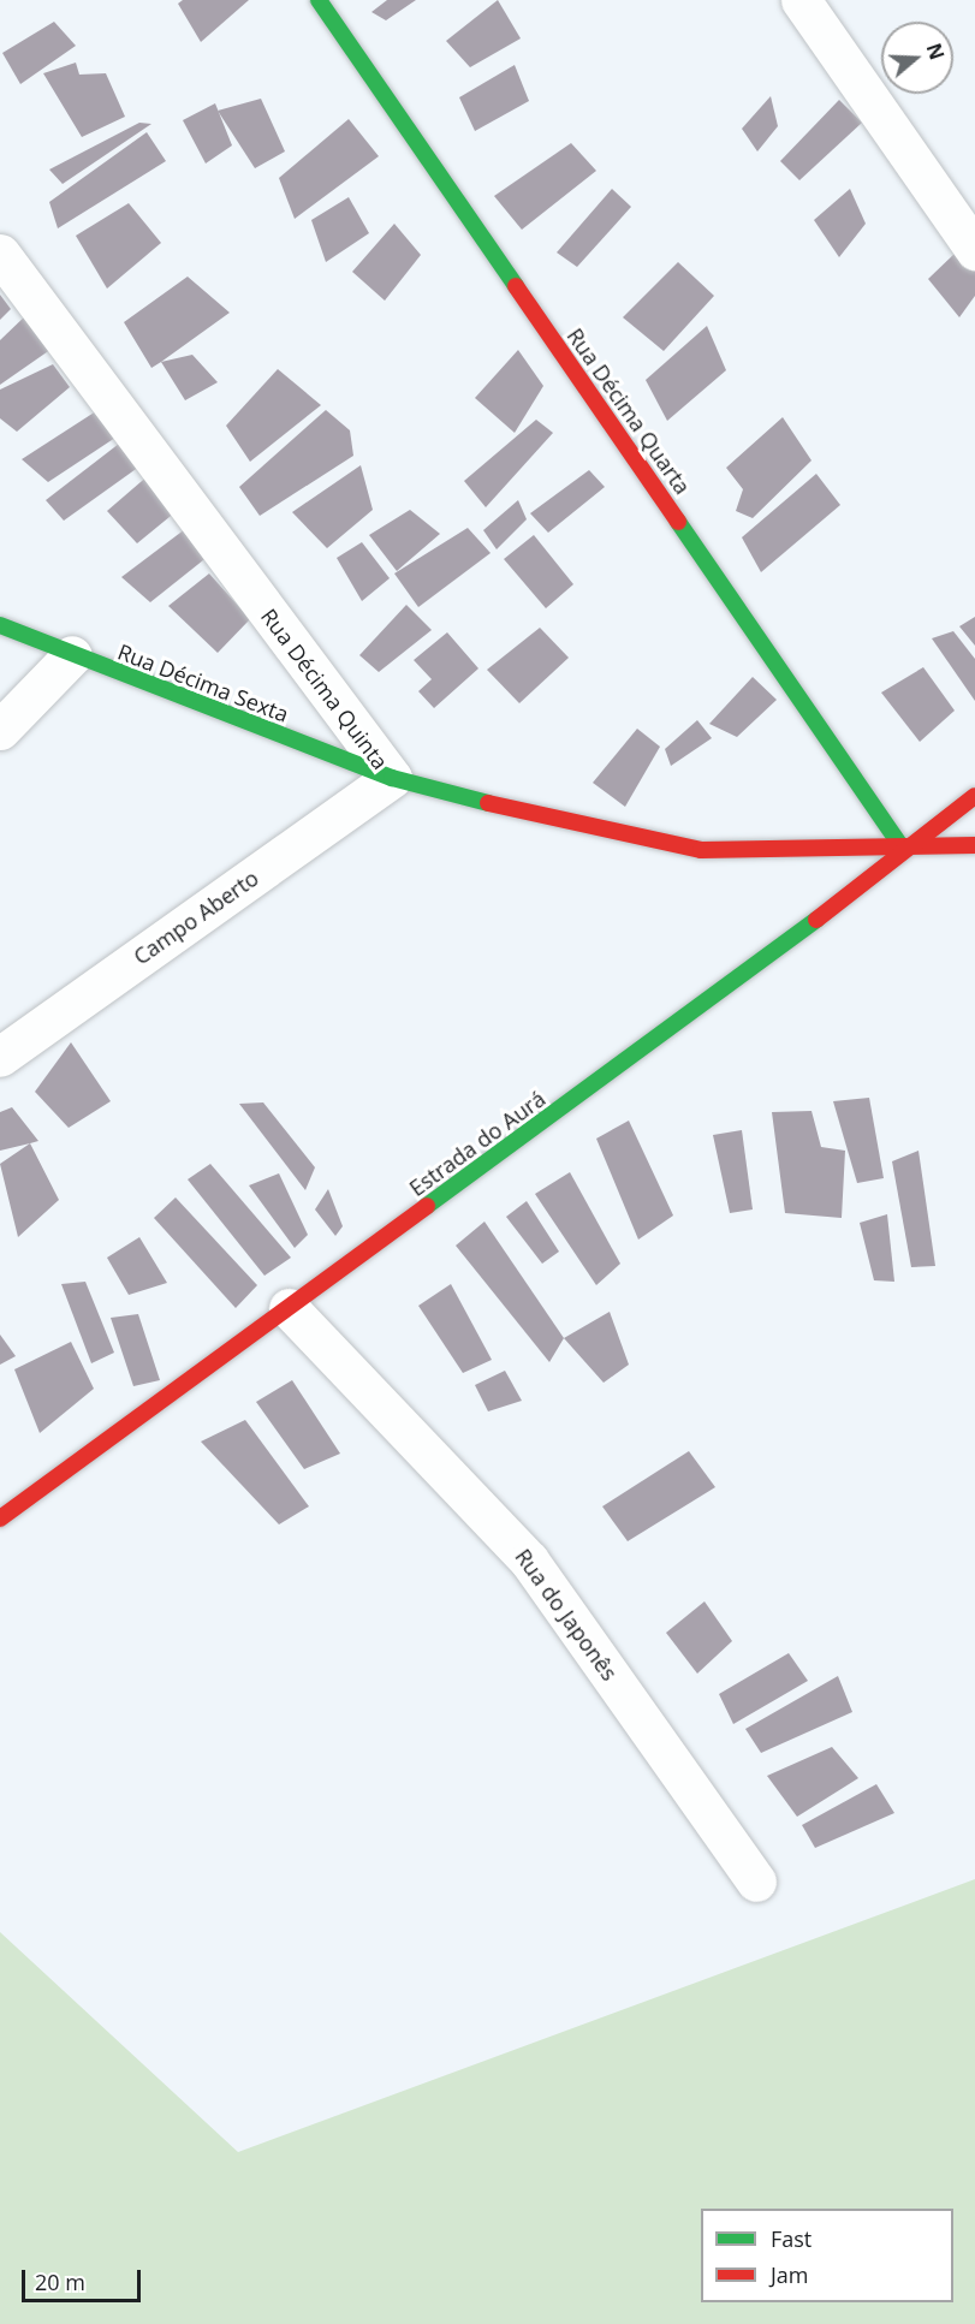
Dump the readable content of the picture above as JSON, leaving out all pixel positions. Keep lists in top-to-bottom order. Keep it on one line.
{"streets":{"street":["Rua Décima Quarta","Rua Décima Sexta","Rua Décima Quinta","Campo Aberto","Estrada do Aurá","Rua do Japonês"]},"crossings":[["Rua Décima Quarta","Rua Décima Quinta"],["Rua Décima Quarta","Estrada do Aurá"],["Rua Décima Sexta","Rua Décima Quinta"],["Rua Décima Sexta","Campo Aberto"],["Rua Décima Quinta","Campo Aberto"],["Rua Décima Quinta","Estrada do Aurá"],["Estrada do Aurá","Rua do Japonês"]],"legend":["Fast","Jam"],"scale_bar":"20 m","north":"right"}
